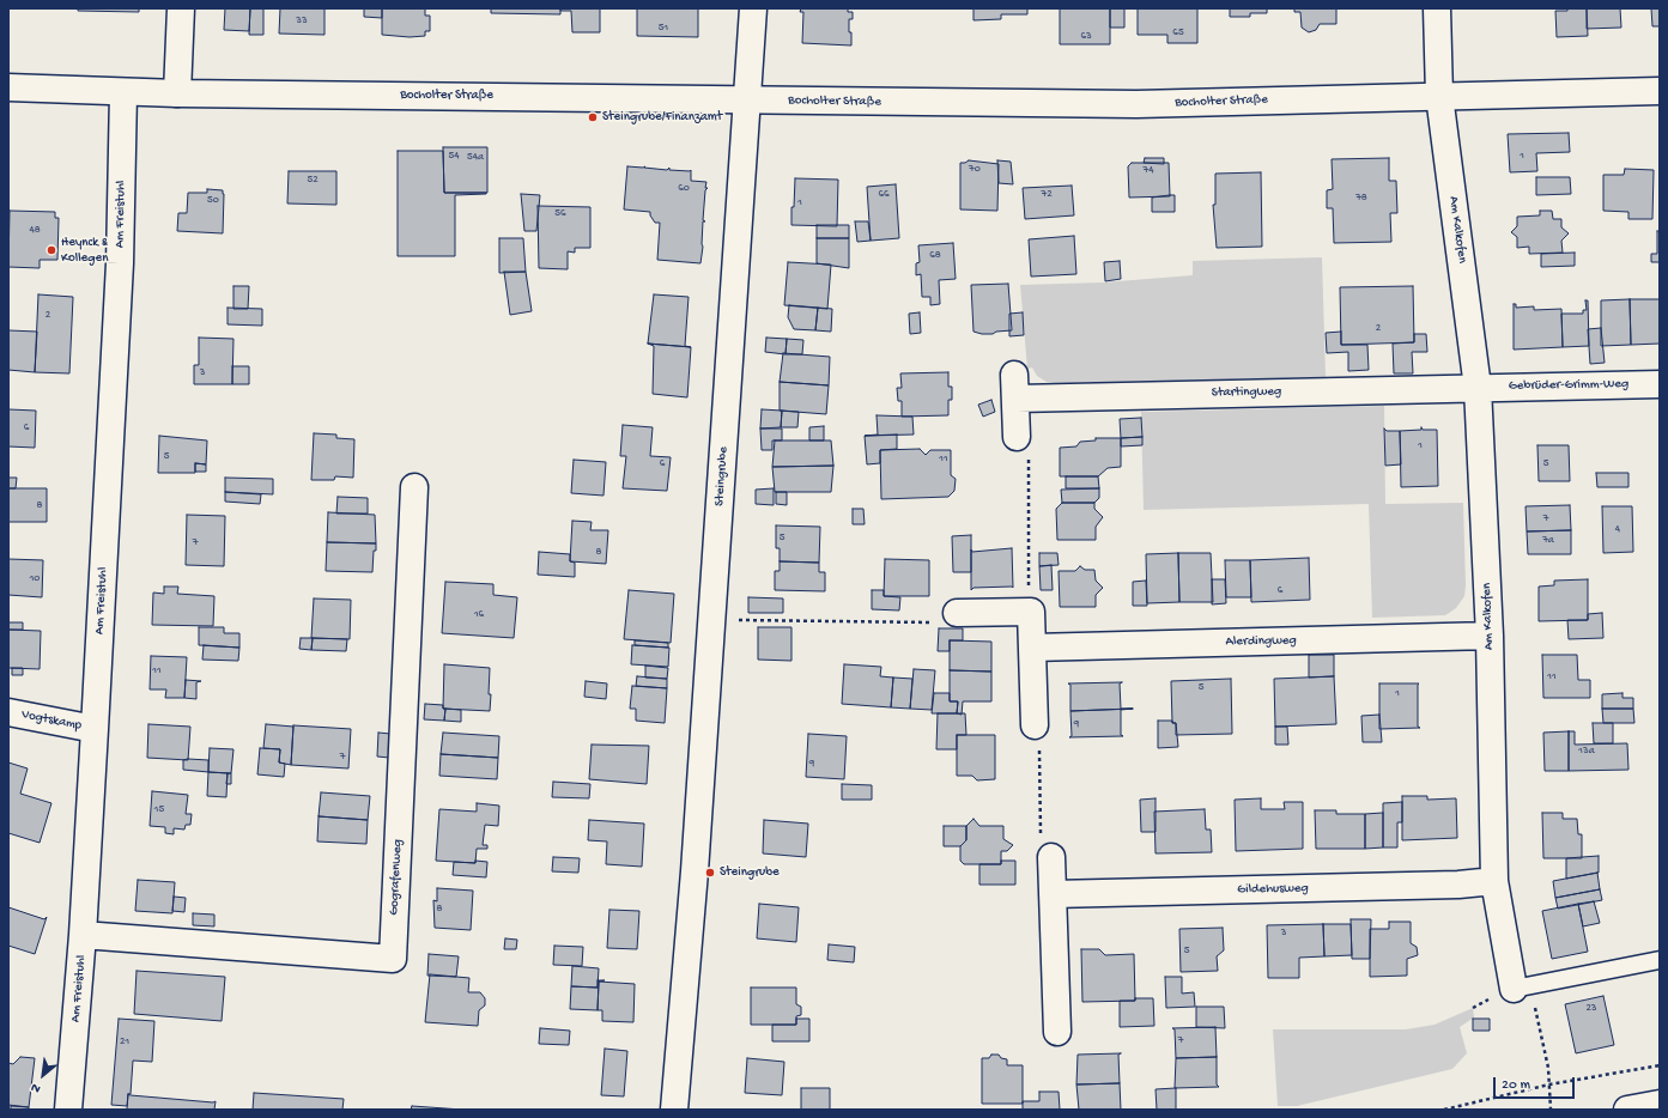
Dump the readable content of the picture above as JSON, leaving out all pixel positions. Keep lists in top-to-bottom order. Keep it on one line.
{"streets":{"street":["Bocholter Straße","Am Freistuhl","Am Kalkofen","Gebrüder-Grimm-Weg","Startingweg","Steingrube","Alerdingweg","Vogtskamp","Gografenweg","Gildehusweg"]},"crossings":[["Bocholter Straße","Am Freistuhl"],["Bocholter Straße","Am Kalkofen"],["Bocholter Straße","Steingrube"],["Am Freistuhl","Vogtskamp"],["Am Freistuhl","Gografenweg"],["Am Kalkofen","Gebrüder-Grimm-Weg"],["Am Kalkofen","Startingweg"],["Am Kalkofen","Alerdingweg"],["Am Kalkofen","Gildehusweg"],["Gebrüder-Grimm-Weg","Startingweg"]],"places":["Steingrube/Finanzamt","Heynck & Kollegen","Steingrube"],"house_numbers":["33","51","65","63","54","1","54a","70","74","52","60","66","72","78","50","1","56","48","68","2","2","3","6","1","5","11","6","5","8","7","4","5","7a","7","8","10","6","16","11","11","5","1","9","13a","7","9","15","8","3","5","23","7","21"],"scale_bar":"20 m","north":"bottom left"}
